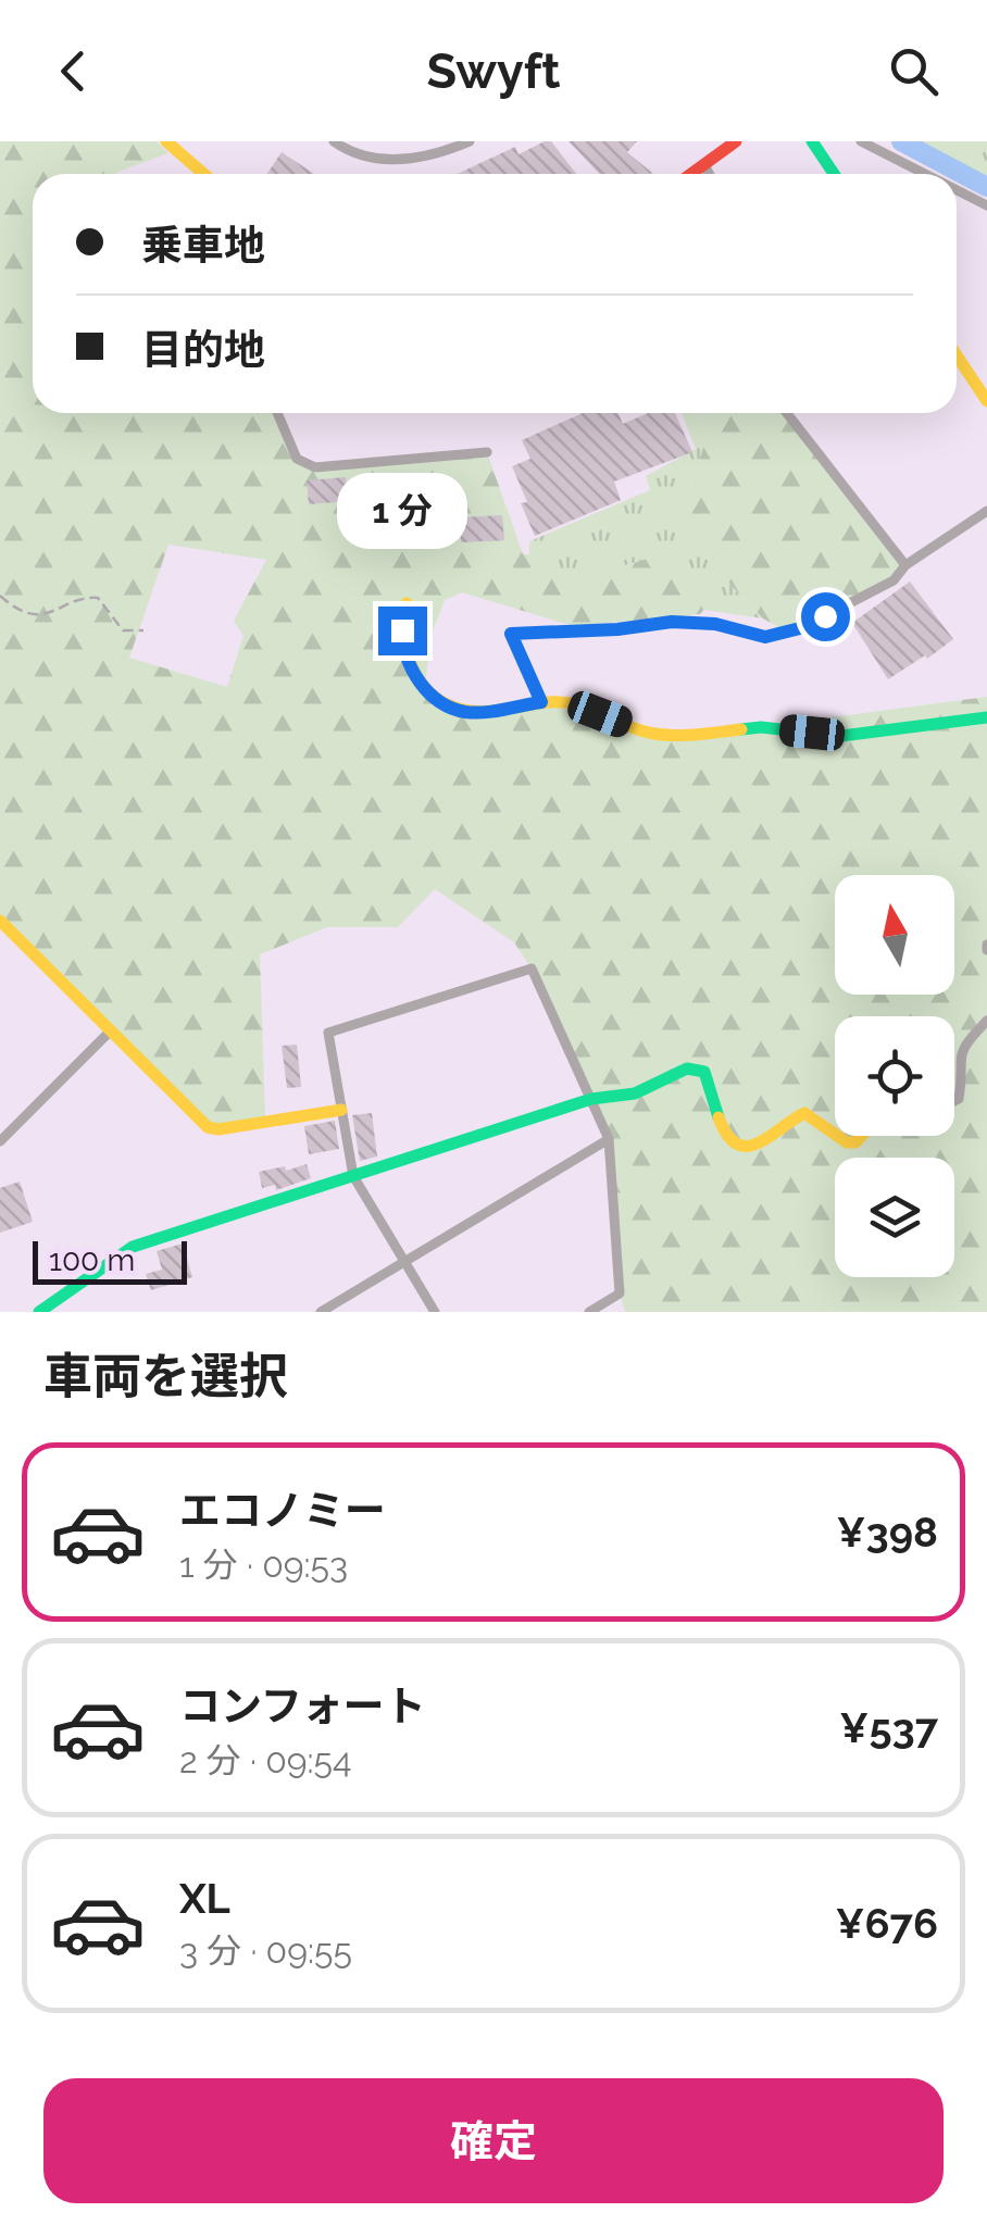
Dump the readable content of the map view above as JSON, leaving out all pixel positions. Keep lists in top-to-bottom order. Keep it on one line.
{"scale_bar":"100 m","north":"top","page":{"header":"Swyft","banner":["乗車地","目的地"],"bubble":"1 分","scale":"100 m","heading":"車両を選択","list":[{"name":"エコノミー","note":"1 分 · 09:53","value":"¥398"},{"name":"コンフォート","note":"2 分 · 09:54","value":"¥537"},{"name":"XL","note":"3 分 · 09:55","value":"¥676"}],"buttons":"確定"}}
